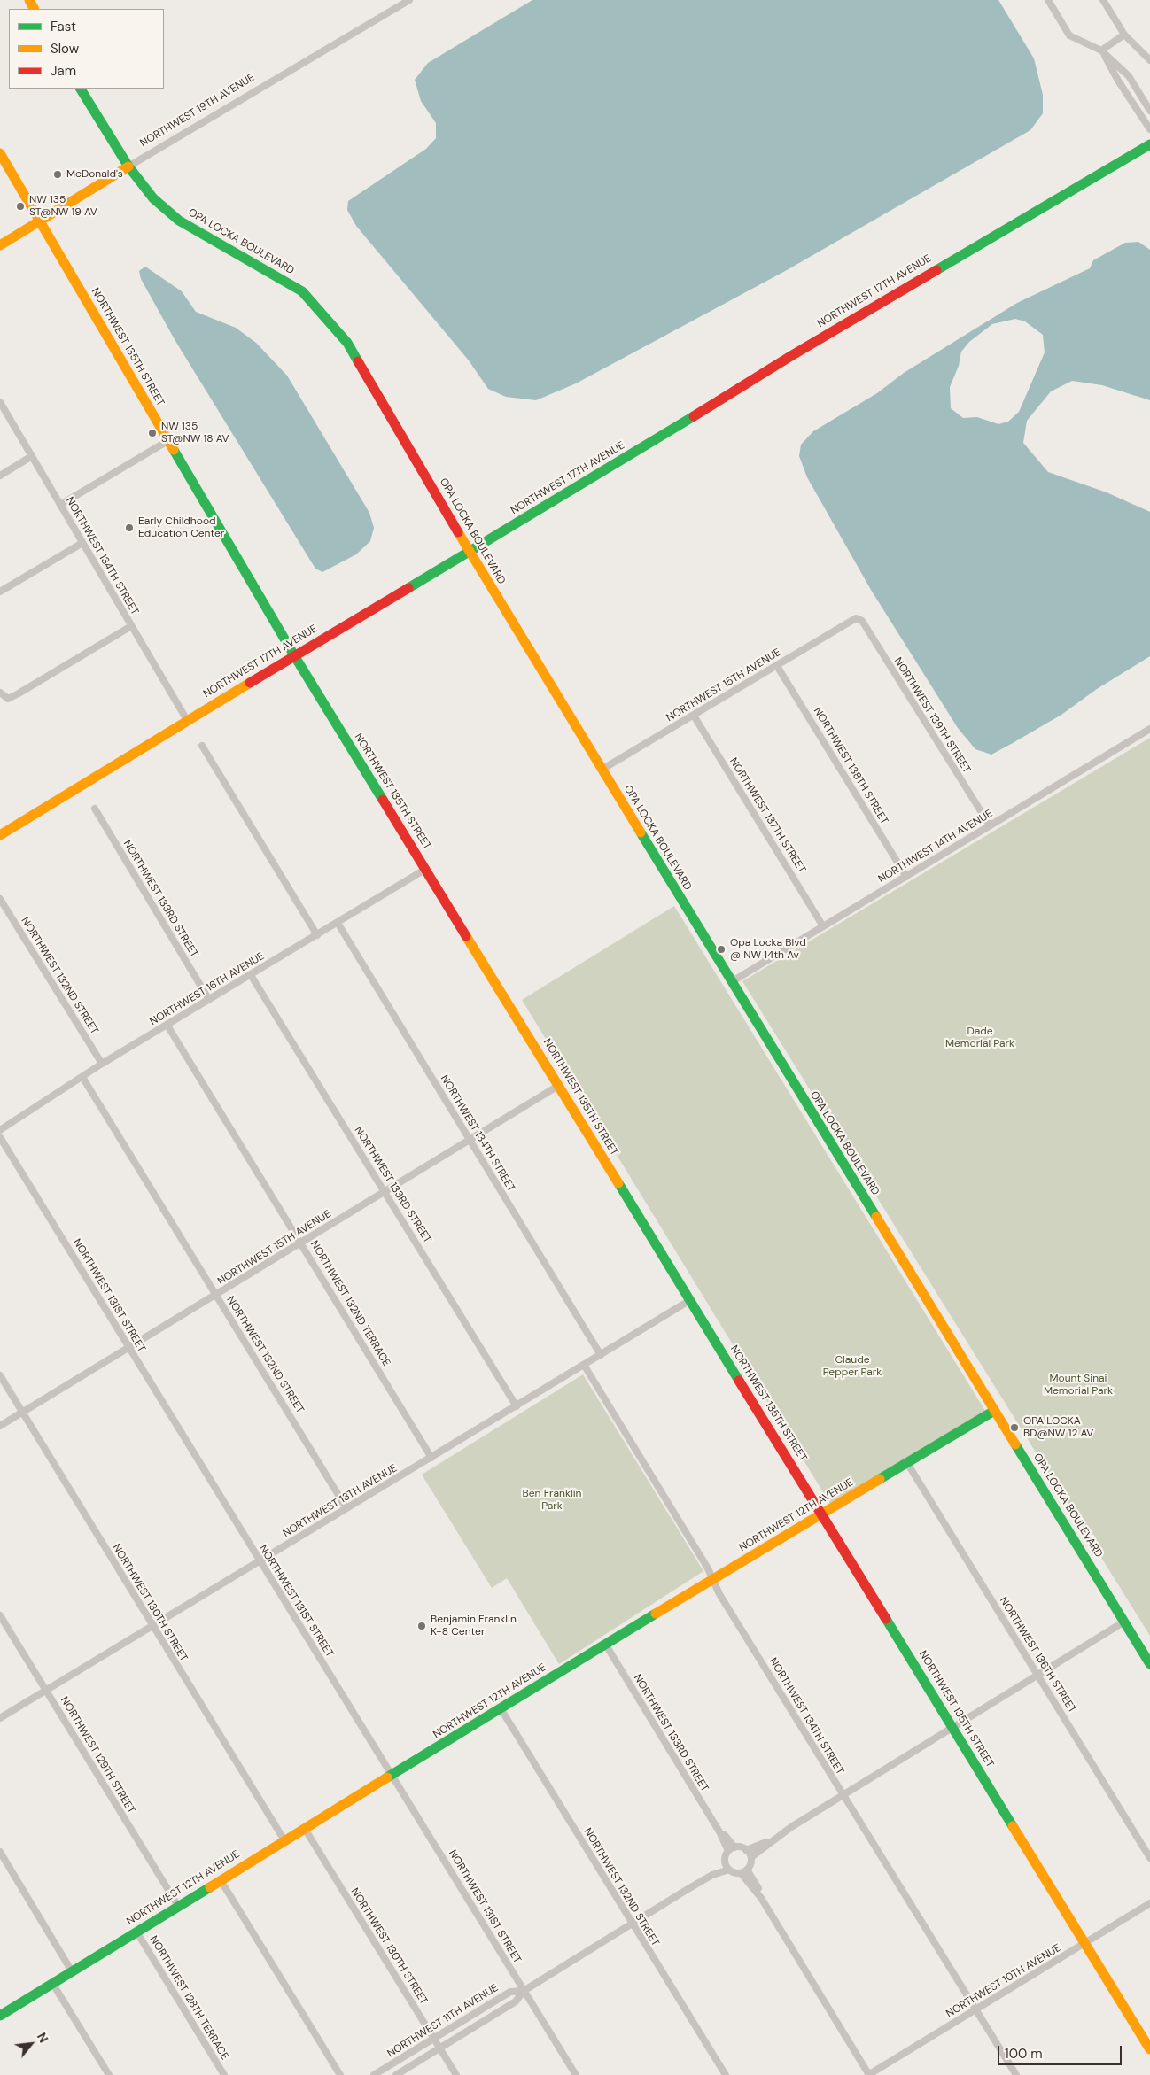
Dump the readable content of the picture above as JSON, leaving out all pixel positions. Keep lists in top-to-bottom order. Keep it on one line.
{"streets":{"main road":["NORTHWEST 19TH AVENUE","OPA LOCKA BOULEVARD","NORTHWEST 17TH AVENUE","NORTHWEST 135TH STREET","NORTHWEST 12TH AVENUE"],"street":["NORTHWEST 134TH STREET","NORTHWEST 15TH AVENUE","NORTHWEST 139TH STREET","NORTHWEST 138TH STREET","NORTHWEST 137TH STREET","NORTHWEST 14TH AVENUE","NORTHWEST 133RD STREET","NORTHWEST 132ND STREET","NORTHWEST 16TH AVENUE","NORTHWEST 131ST STREET","NORTHWEST 132ND TERRACE","NORTHWEST 13TH AVENUE","NORTHWEST 130TH STREET","NORTHWEST 136TH STREET","NORTHWEST 129TH STREET","NORTHWEST 10TH AVENUE","NORTHWEST 128TH TERRACE","NORTHWEST 11TH AVENUE"]},"crossings":[["NORTHWEST 19TH AVENUE","OPA LOCKA BOULEVARD"],["NORTHWEST 19TH AVENUE","NORTHWEST 135TH STREET"],["OPA LOCKA BOULEVARD","NORTHWEST 17TH AVENUE"],["OPA LOCKA BOULEVARD","NORTHWEST 15TH AVENUE"],["OPA LOCKA BOULEVARD","NORTHWEST 14TH AVENUE"],["OPA LOCKA BOULEVARD","NORTHWEST 12TH AVENUE"],["NORTHWEST 17TH AVENUE","NORTHWEST 135TH STREET"],["NORTHWEST 17TH AVENUE","NORTHWEST 134TH STREET"],["NORTHWEST 135TH STREET","NORTHWEST 15TH AVENUE"],["NORTHWEST 135TH STREET","NORTHWEST 16TH AVENUE"],["NORTHWEST 135TH STREET","NORTHWEST 13TH AVENUE"],["NORTHWEST 135TH STREET","NORTHWEST 12TH AVENUE"],["NORTHWEST 135TH STREET","NORTHWEST 10TH AVENUE"],["NORTHWEST 134TH STREET","NORTHWEST 15TH AVENUE"],["NORTHWEST 134TH STREET","NORTHWEST 16TH AVENUE"],["NORTHWEST 134TH STREET","NORTHWEST 13TH AVENUE"],["NORTHWEST 134TH STREET","NORTHWEST 12TH AVENUE"],["NORTHWEST 134TH STREET","NORTHWEST 10TH AVENUE"],["NORTHWEST 15TH AVENUE","NORTHWEST 139TH STREET"],["NORTHWEST 15TH AVENUE","NORTHWEST 138TH STREET"],["NORTHWEST 15TH AVENUE","NORTHWEST 137TH STREET"],["NORTHWEST 15TH AVENUE","NORTHWEST 133RD STREET"],["NORTHWEST 15TH AVENUE","NORTHWEST 132ND STREET"],["NORTHWEST 15TH AVENUE","NORTHWEST 131ST STREET"],["NORTHWEST 15TH AVENUE","NORTHWEST 132ND TERRACE"],["NORTHWEST 15TH AVENUE","NORTHWEST 130TH STREET"],["NORTHWEST 139TH STREET","NORTHWEST 14TH AVENUE"],["NORTHWEST 138TH STREET","NORTHWEST 14TH AVENUE"],["NORTHWEST 137TH STREET","NORTHWEST 14TH AVENUE"],["NORTHWEST 133RD STREET","NORTHWEST 16TH AVENUE"],["NORTHWEST 133RD STREET","NORTHWEST 13TH AVENUE"],["NORTHWEST 133RD STREET","NORTHWEST 12TH AVENUE"],["NORTHWEST 133RD STREET","NORTHWEST 11TH AVENUE"],["NORTHWEST 132ND STREET","NORTHWEST 16TH AVENUE"],["NORTHWEST 132ND STREET","NORTHWEST 13TH AVENUE"],["NORTHWEST 132ND STREET","NORTHWEST 12TH AVENUE"],["NORTHWEST 132ND STREET","NORTHWEST 11TH AVENUE"],["NORTHWEST 16TH AVENUE","NORTHWEST 132ND TERRACE"],["NORTHWEST 131ST STREET","NORTHWEST 13TH AVENUE"],["NORTHWEST 131ST STREET","NORTHWEST 12TH AVENUE"],["NORTHWEST 131ST STREET","NORTHWEST 11TH AVENUE"],["NORTHWEST 132ND TERRACE","NORTHWEST 13TH AVENUE"],["NORTHWEST 13TH AVENUE","NORTHWEST 130TH STREET"],["NORTHWEST 13TH AVENUE","NORTHWEST 129TH STREET"],["NORTHWEST 12TH AVENUE","NORTHWEST 130TH STREET"],["NORTHWEST 12TH AVENUE","NORTHWEST 136TH STREET"],["NORTHWEST 12TH AVENUE","NORTHWEST 129TH STREET"],["NORTHWEST 12TH AVENUE","NORTHWEST 128TH TERRACE"],["NORTHWEST 130TH STREET","NORTHWEST 11TH AVENUE"]],"parks":["Dade Memorial Park","Claude Pepper Park","Mount Sinai Memorial Park","Ben Franklin Park"],"places":["McDonald's","NW 135 ST@NW 19 AV","NW 135 ST@NW 18 AV","Early Childhood Education Center","Opa Locka Blvd @ NW 14th Av","OPA LOCKA BD@NW 12 AV","Benjamin Franklin K-8 Center"],"legend":["Fast","Slow","Jam"],"scale_bar":"100 m","north":"top right"}
